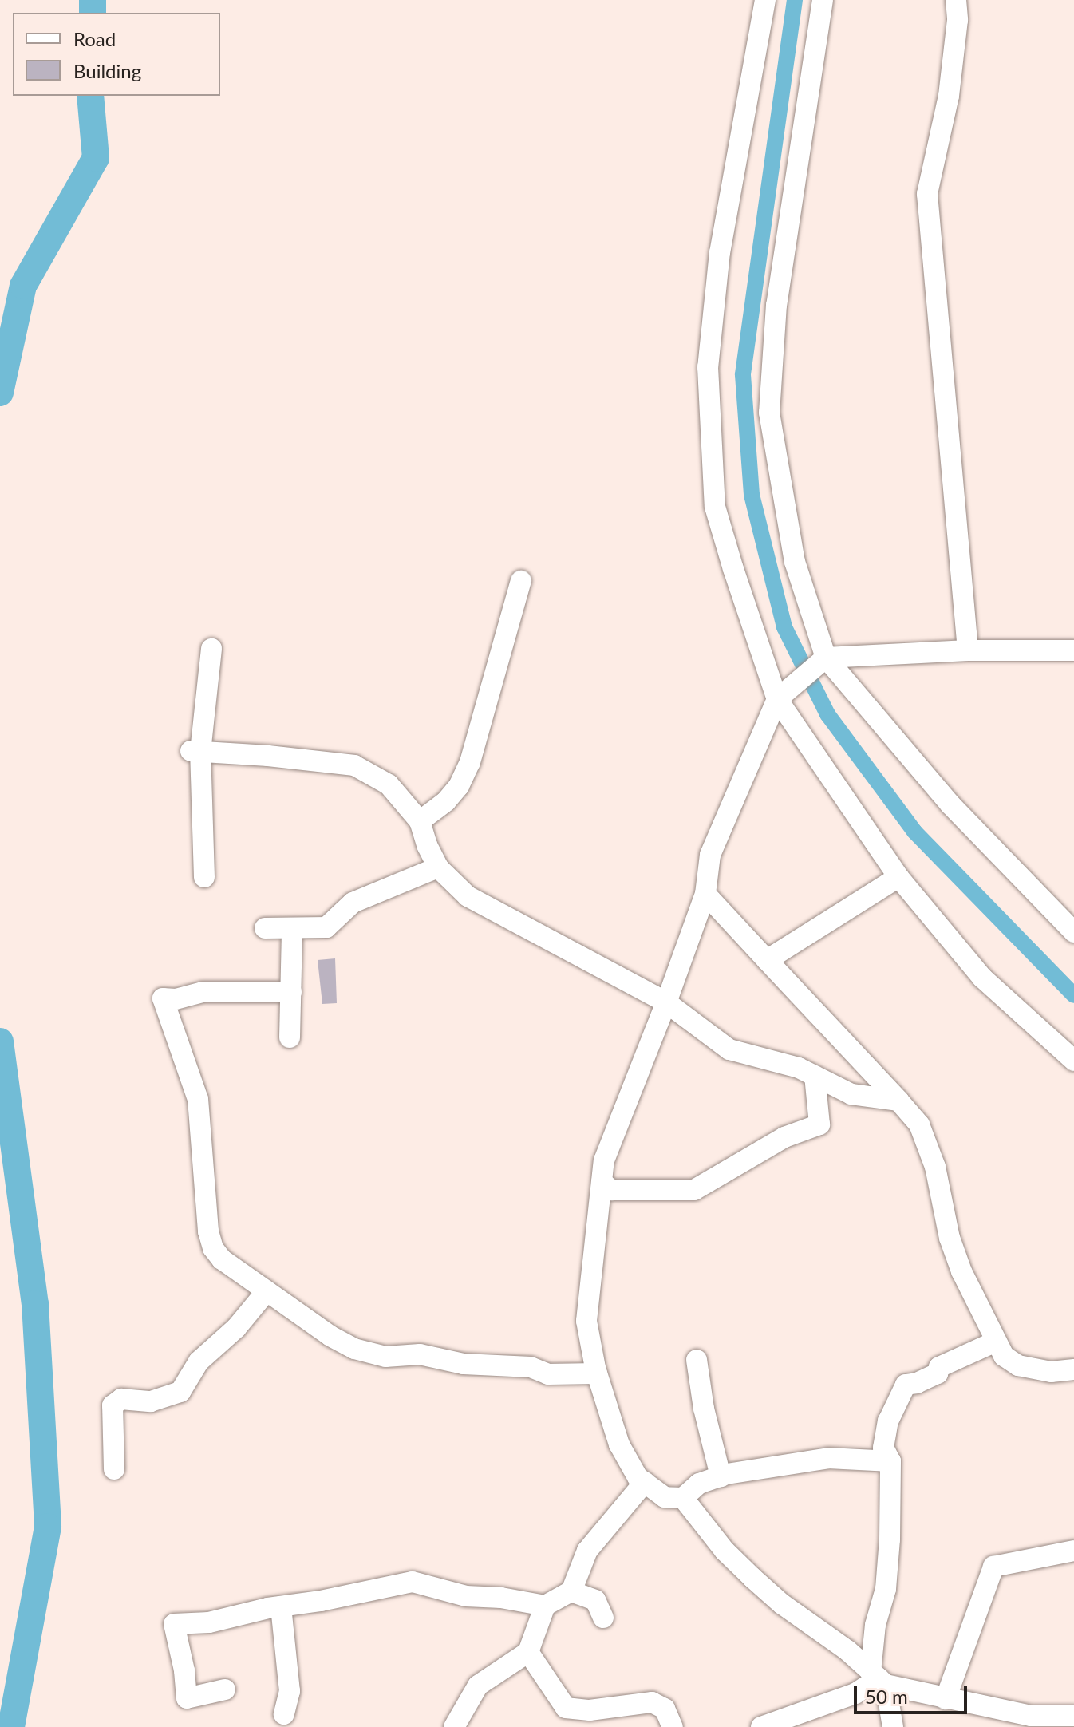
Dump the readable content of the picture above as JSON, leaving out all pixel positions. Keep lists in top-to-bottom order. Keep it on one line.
{"legend":["Road","Building"],"scale_bar":"50 m"}
